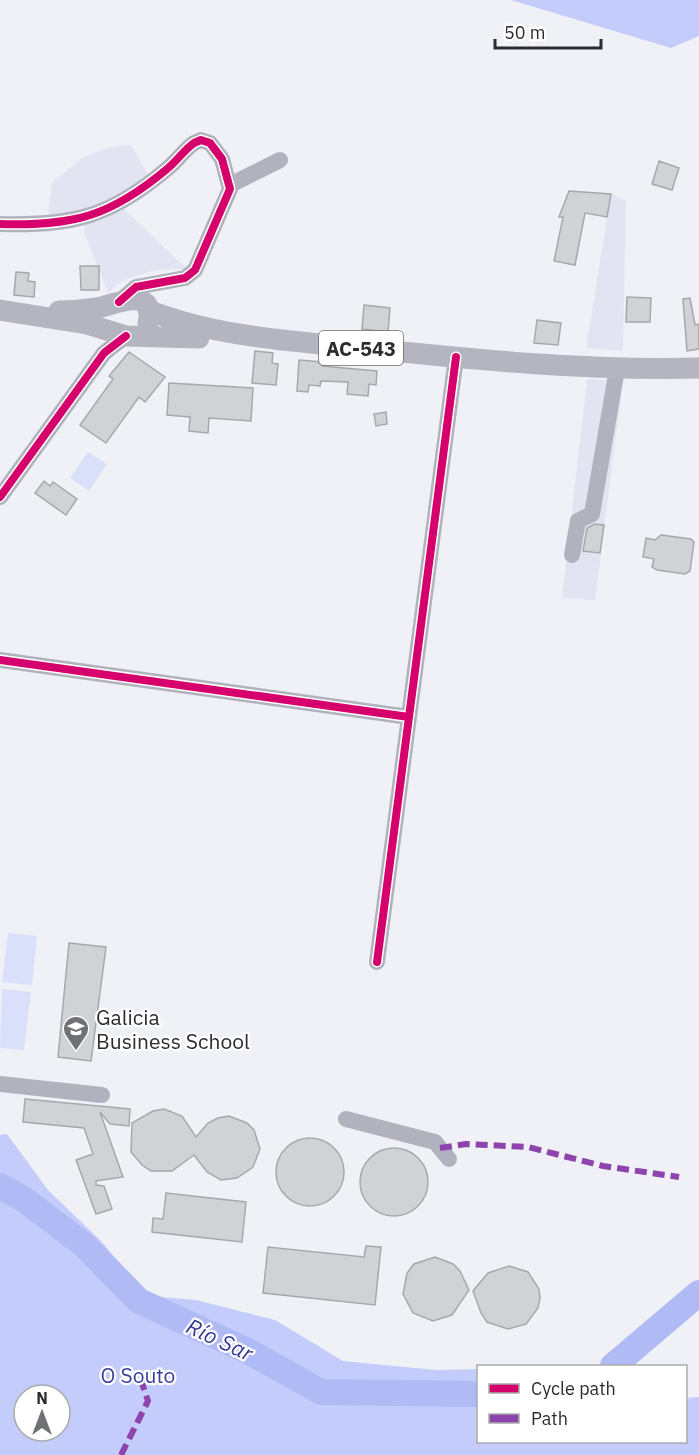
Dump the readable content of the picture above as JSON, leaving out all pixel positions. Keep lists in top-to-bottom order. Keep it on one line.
{"streets":{"main road":["AC-543"]},"water":["Río Sar"],"parks":["O Souto"],"places":{"school or university":["Galicia Business School"]},"legend":["Cycle path","Path"],"scale_bar":"50 m","north":"top"}
